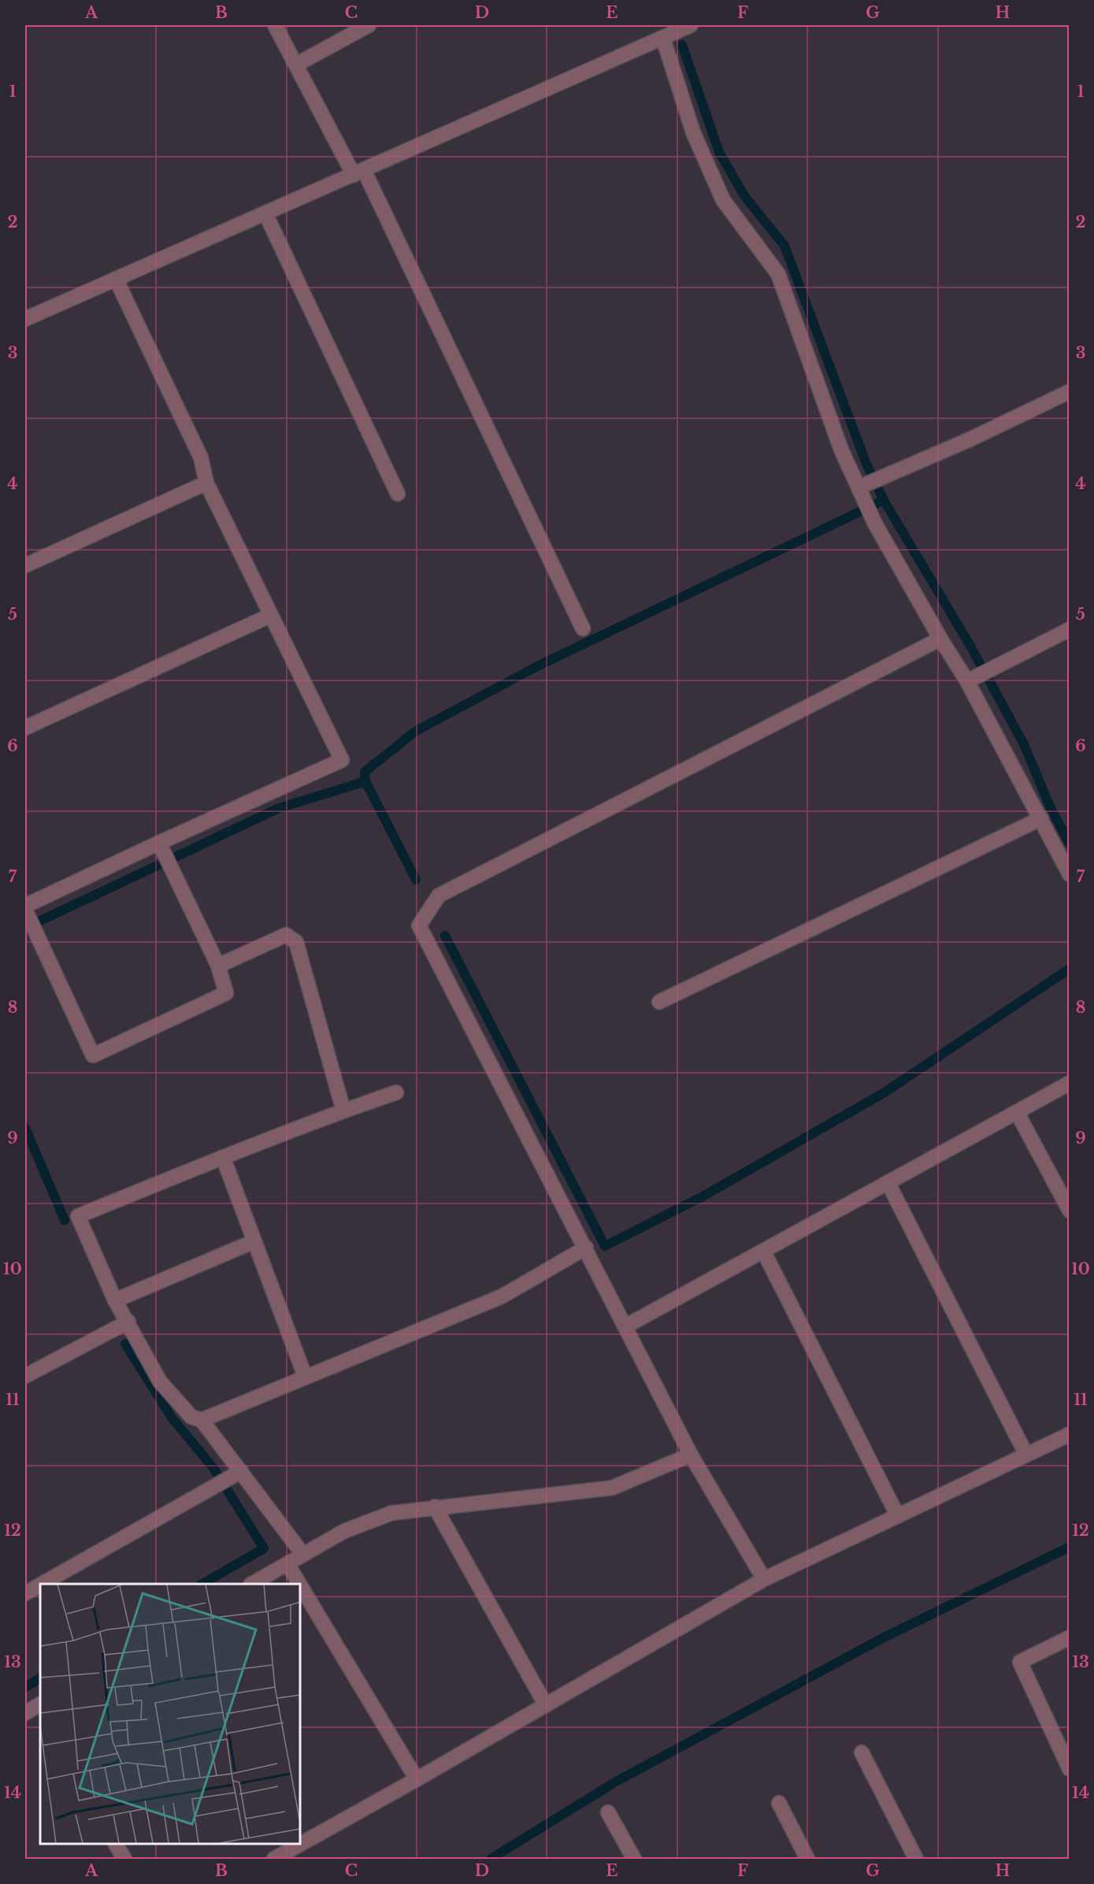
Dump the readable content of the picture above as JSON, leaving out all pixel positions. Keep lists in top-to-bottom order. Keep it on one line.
{"grid":{"columns":["A","B","C","D","E","F","G","H"],"rows":["1","2","3","4","5","6","7","8","9","10","11","12","13","14"]}}
